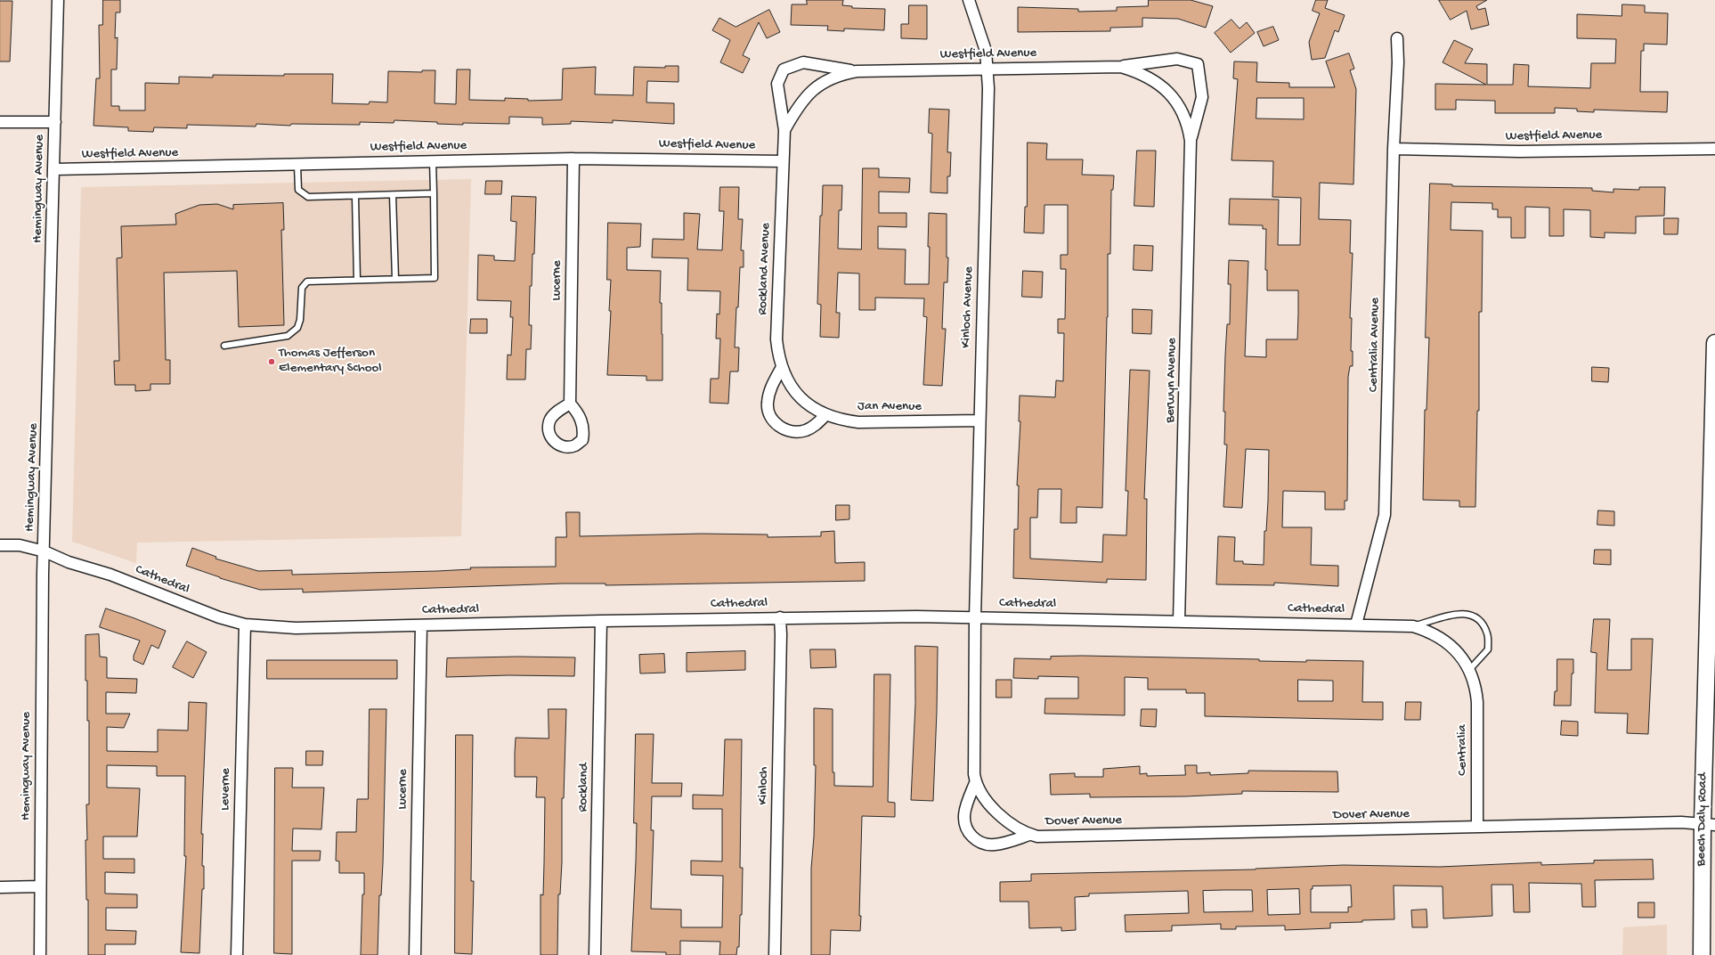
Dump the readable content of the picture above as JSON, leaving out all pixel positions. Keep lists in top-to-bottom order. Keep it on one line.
{"streets":{"main road":["Beech Daly Road"],"street":["Westfield Avenue","Hemingway Avenue","Rockland Avenue","Lucerne","Kinloch Avenue","Centralia Avenue","Berwyn Avenue","Jan Avenue","Cathedral","Centralia","Kinloch","Rockland","Leverne","Dover Avenue"]},"crossings":[["Westfield Avenue","Hemingway Avenue"],["Westfield Avenue","Rockland Avenue"],["Westfield Avenue","Lucerne"],["Westfield Avenue","Kinloch Avenue"],["Westfield Avenue","Centralia Avenue"],["Westfield Avenue","Berwyn Avenue"],["Hemingway Avenue","Cathedral"],["Rockland Avenue","Jan Avenue"],["Lucerne","Cathedral"],["Kinloch Avenue","Jan Avenue"],["Kinloch Avenue","Cathedral"],["Kinloch Avenue","Dover Avenue"],["Centralia Avenue","Cathedral"],["Berwyn Avenue","Cathedral"],["Cathedral","Centralia"],["Cathedral","Kinloch"],["Cathedral","Rockland"],["Cathedral","Leverne"],["Cathedral","Dover Avenue"],["Centralia","Dover Avenue"],["Dover Avenue","Beech Daly Road"]],"places":["Thomas Jefferson Elementary School"]}
